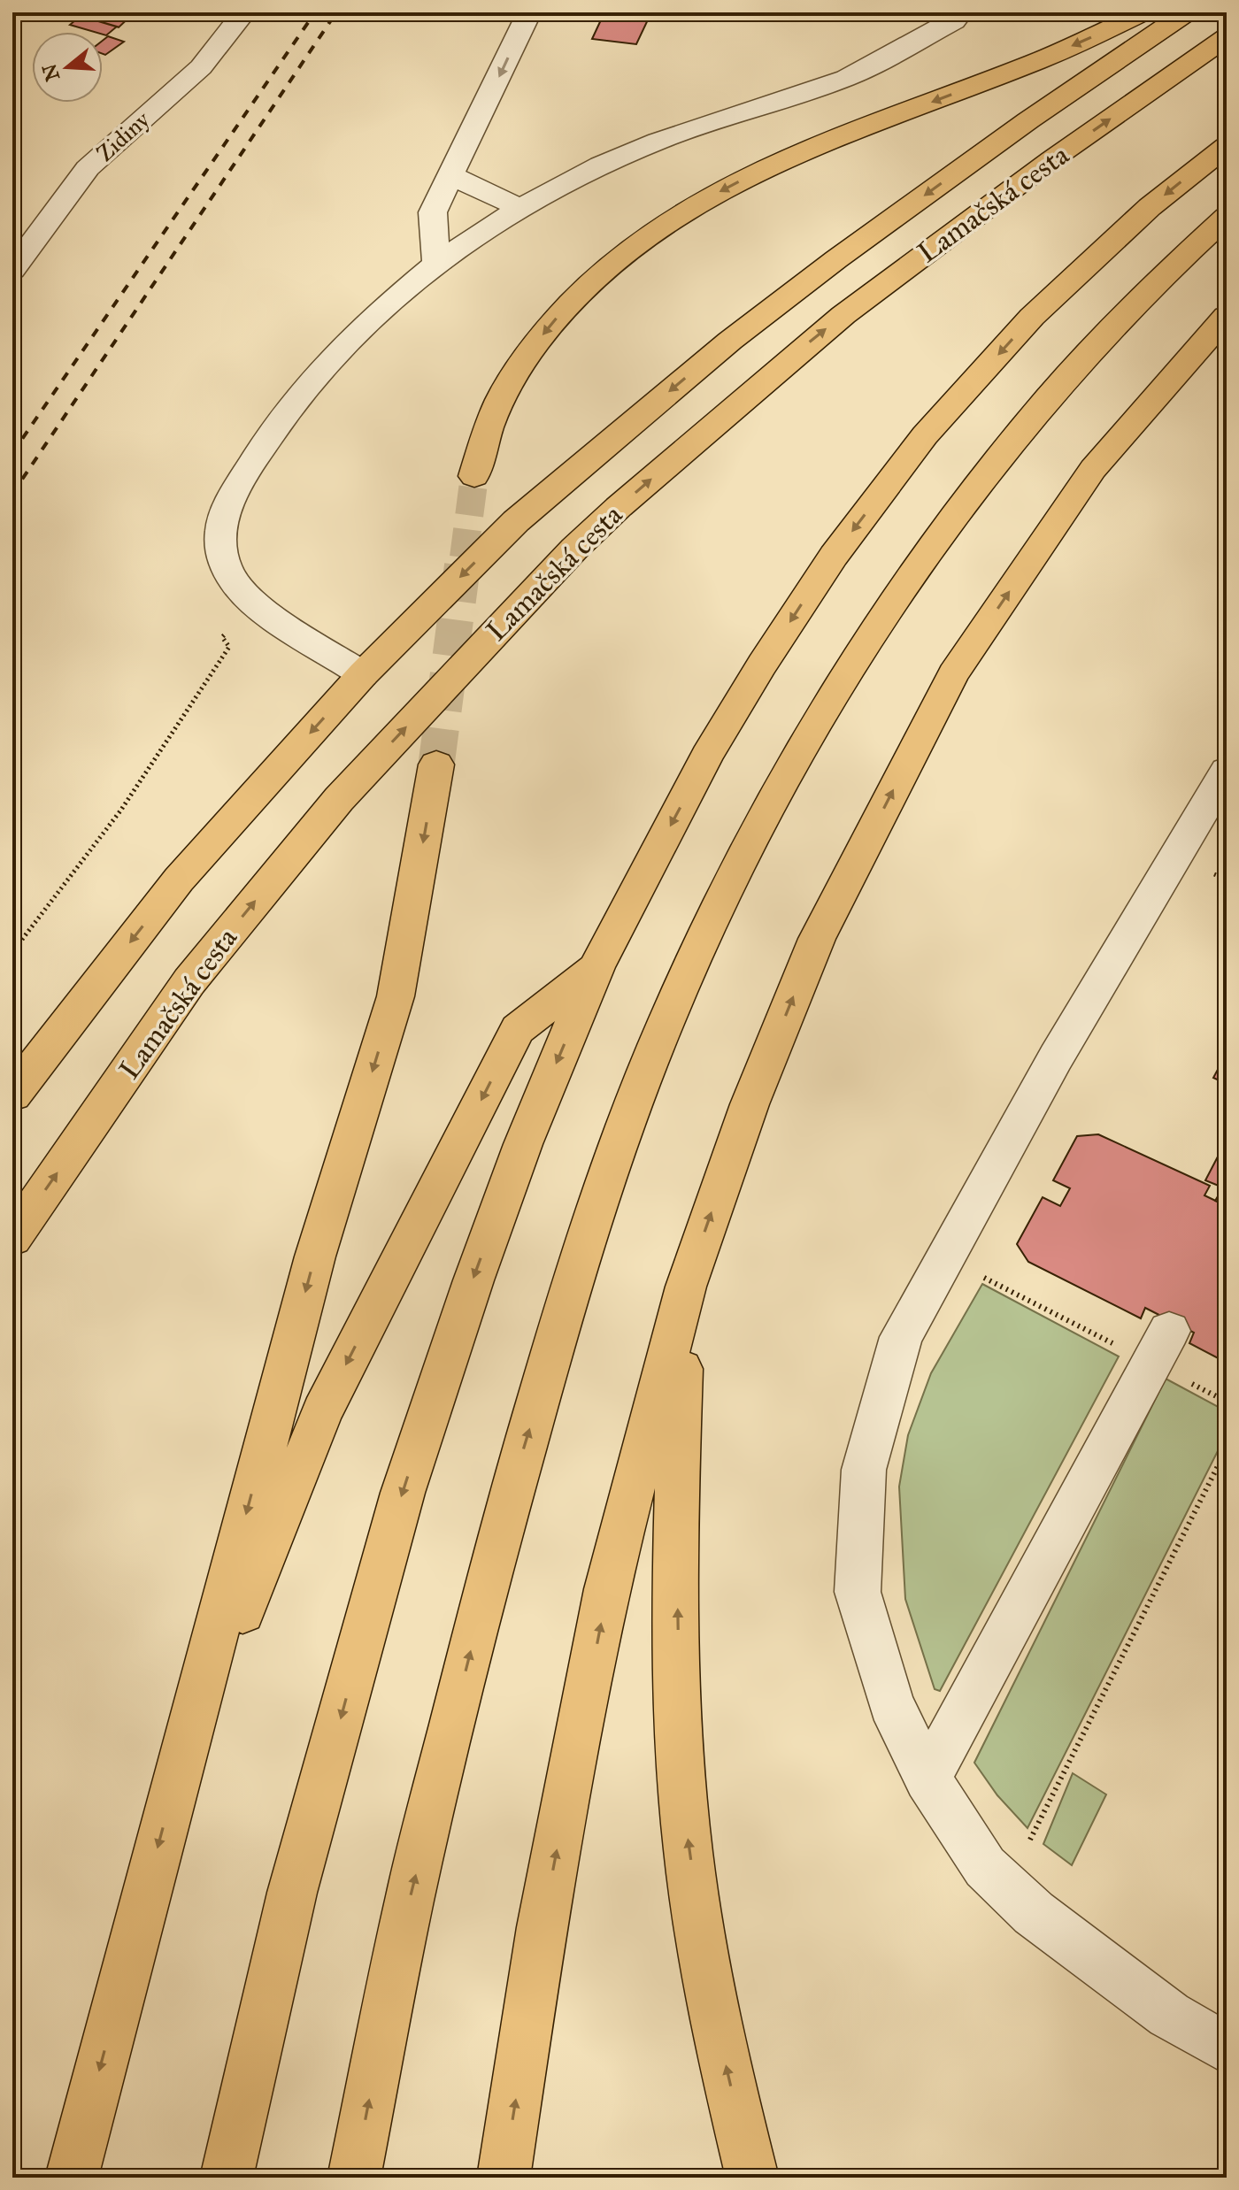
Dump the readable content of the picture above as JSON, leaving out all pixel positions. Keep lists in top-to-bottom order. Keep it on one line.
{"streets":{"main road":["Lamačská cesta"],"street":["Zidiny"]},"north":"left"}
